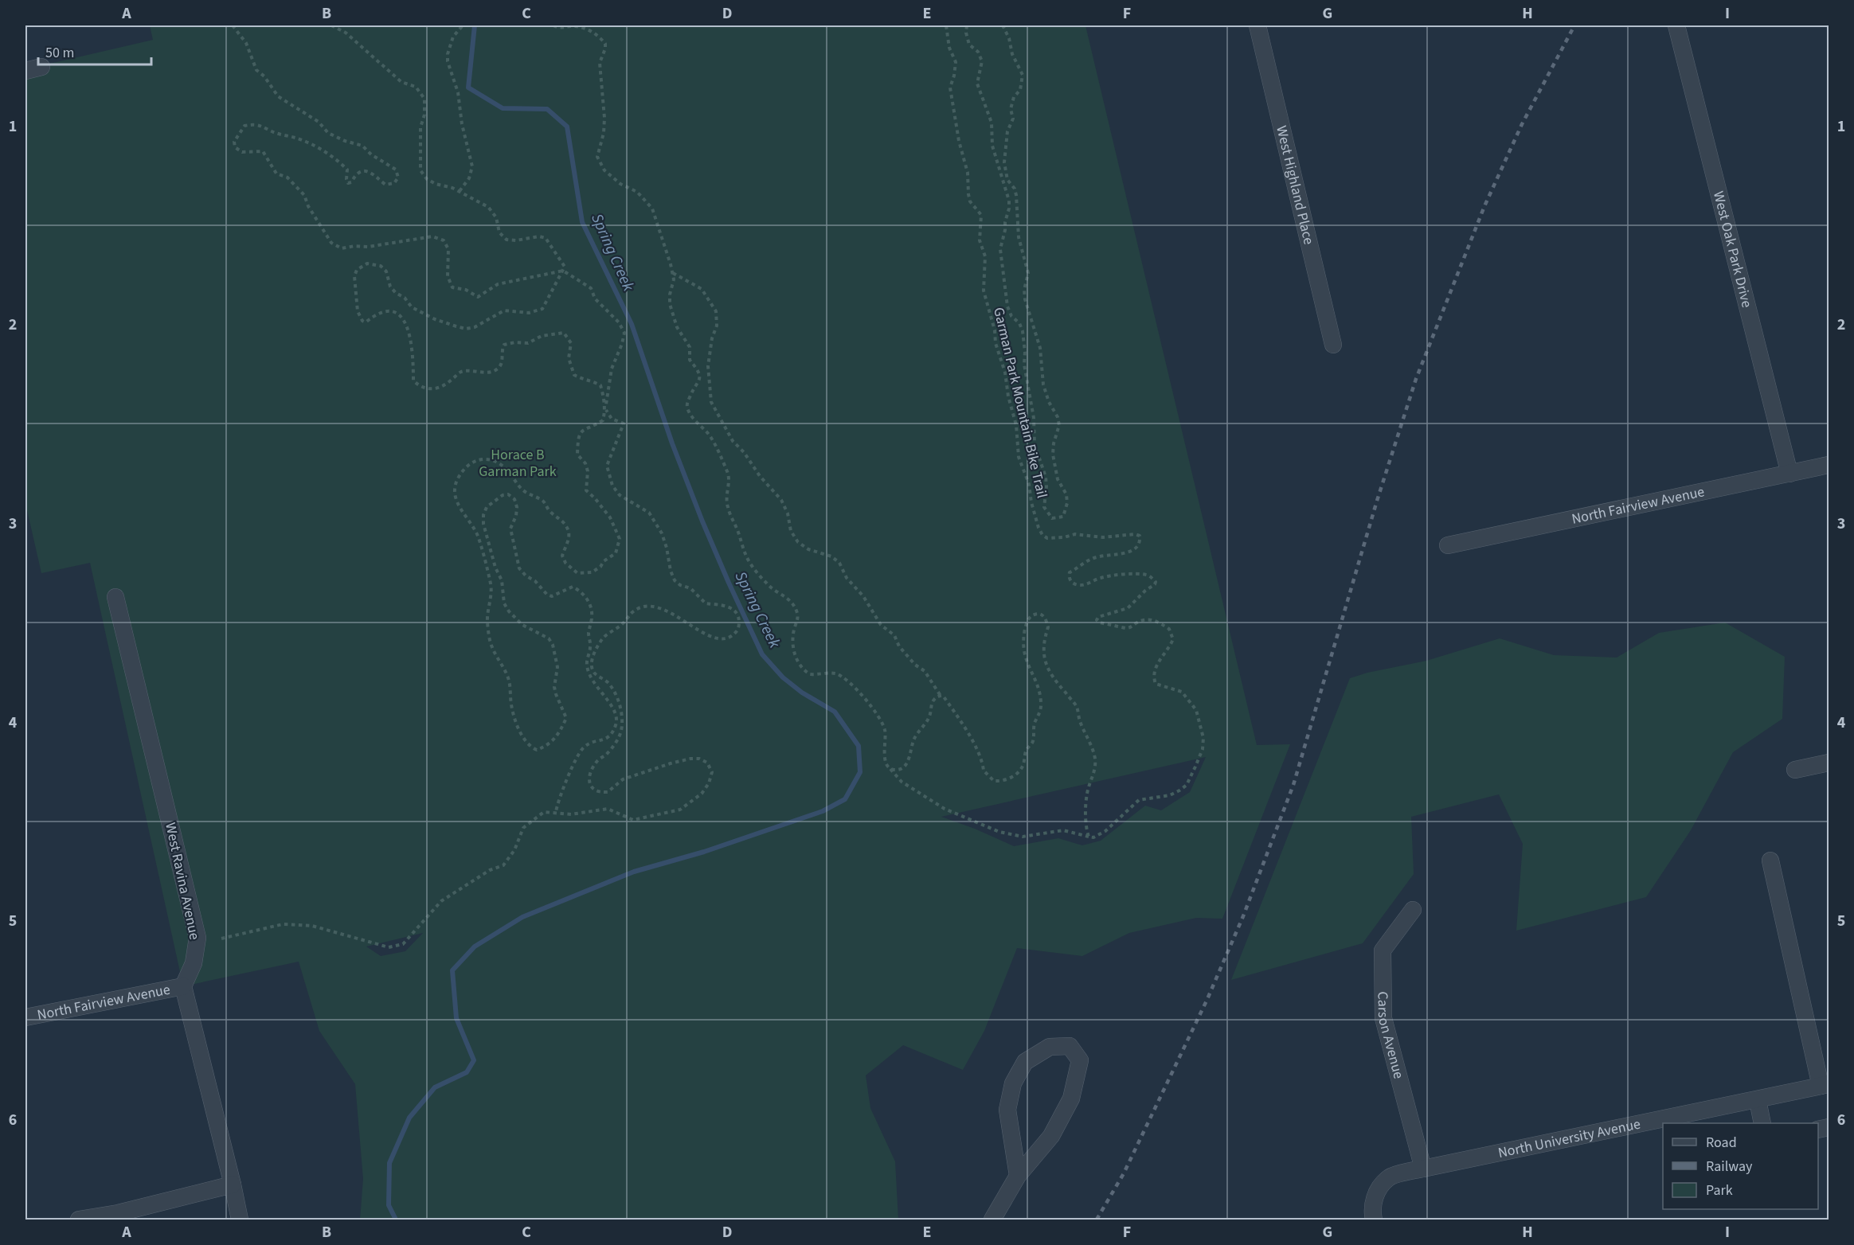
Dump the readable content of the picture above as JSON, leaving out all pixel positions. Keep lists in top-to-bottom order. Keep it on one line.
{"streets":{"street":["West Highland Place","West Oak Park Drive","North Fairview Avenue","West Ravina Avenue","Carson Avenue","North University Avenue"],"path":["Garman Park Mountain Bike Trail"]},"crossings":[["West Oak Park Drive","North Fairview Avenue"],["North Fairview Avenue","West Ravina Avenue"],["Carson Avenue","North University Avenue"]],"water":["Spring Creek"],"parks":["Horace B Garman Park"],"legend":["Road","Railway","Park"],"scale_bar":"50 m","grid":{"columns":["A","B","C","D","E","F","G","H","I"],"rows":["1","2","3","4","5","6"]}}
